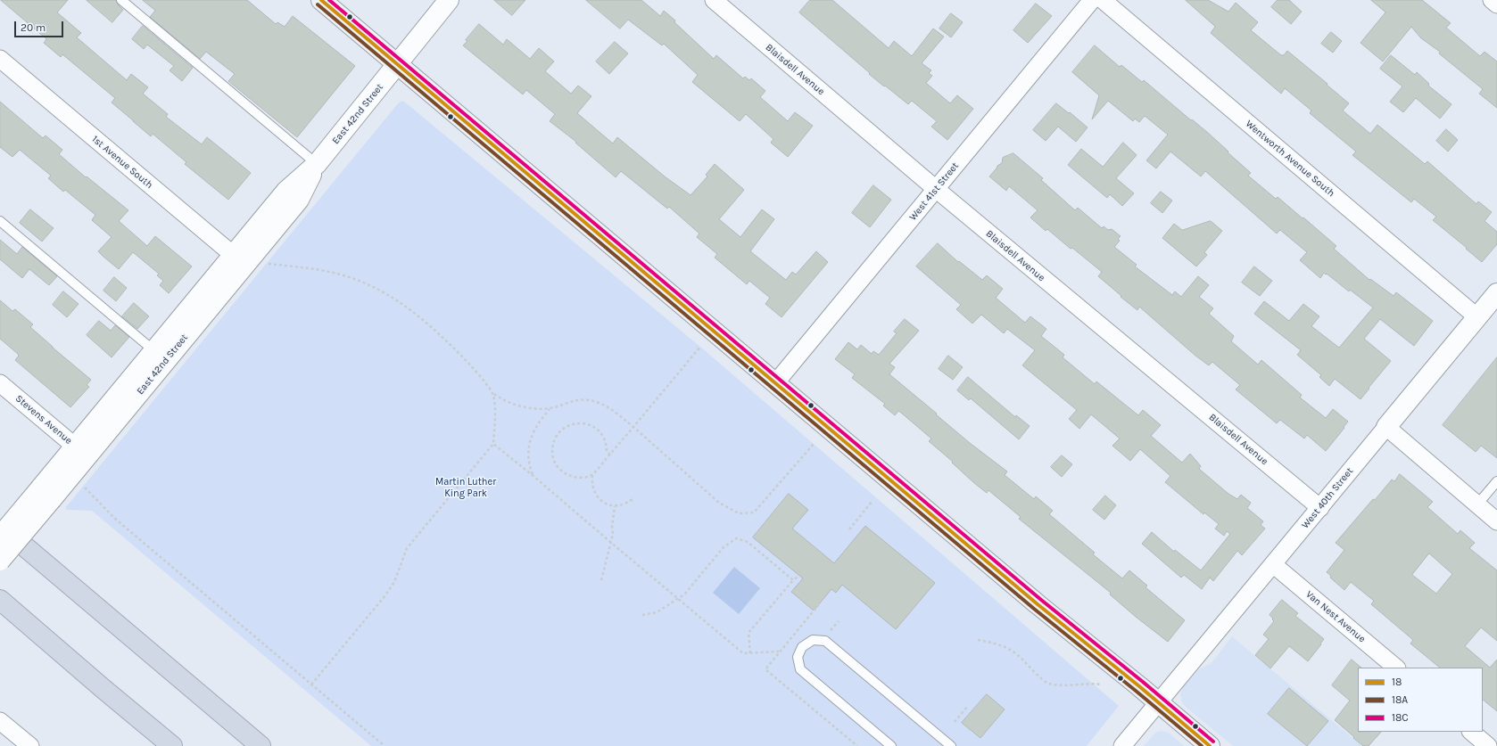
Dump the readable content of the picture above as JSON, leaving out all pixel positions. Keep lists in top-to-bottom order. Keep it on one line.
{"streets":{"street":["Blaisdell Avenue","East 42nd Street","Wentworth Avenue South","1st Avenue South","West 41st Street","Stevens Avenue","West 40th Street","Van Nest Avenue"]},"crossings":[["Blaisdell Avenue","West 41st Street"],["Blaisdell Avenue","West 40th Street"],["East 42nd Street","1st Avenue South"],["East 42nd Street","Stevens Avenue"],["Wentworth Avenue South","West 40th Street"],["West 40th Street","Van Nest Avenue"]],"parks":["Martin Luther King Park"],"lines":["transit line 18","transit line 18C","transit line 18A"],"legend":["18","18A","18C"],"scale_bar":"20 m"}
